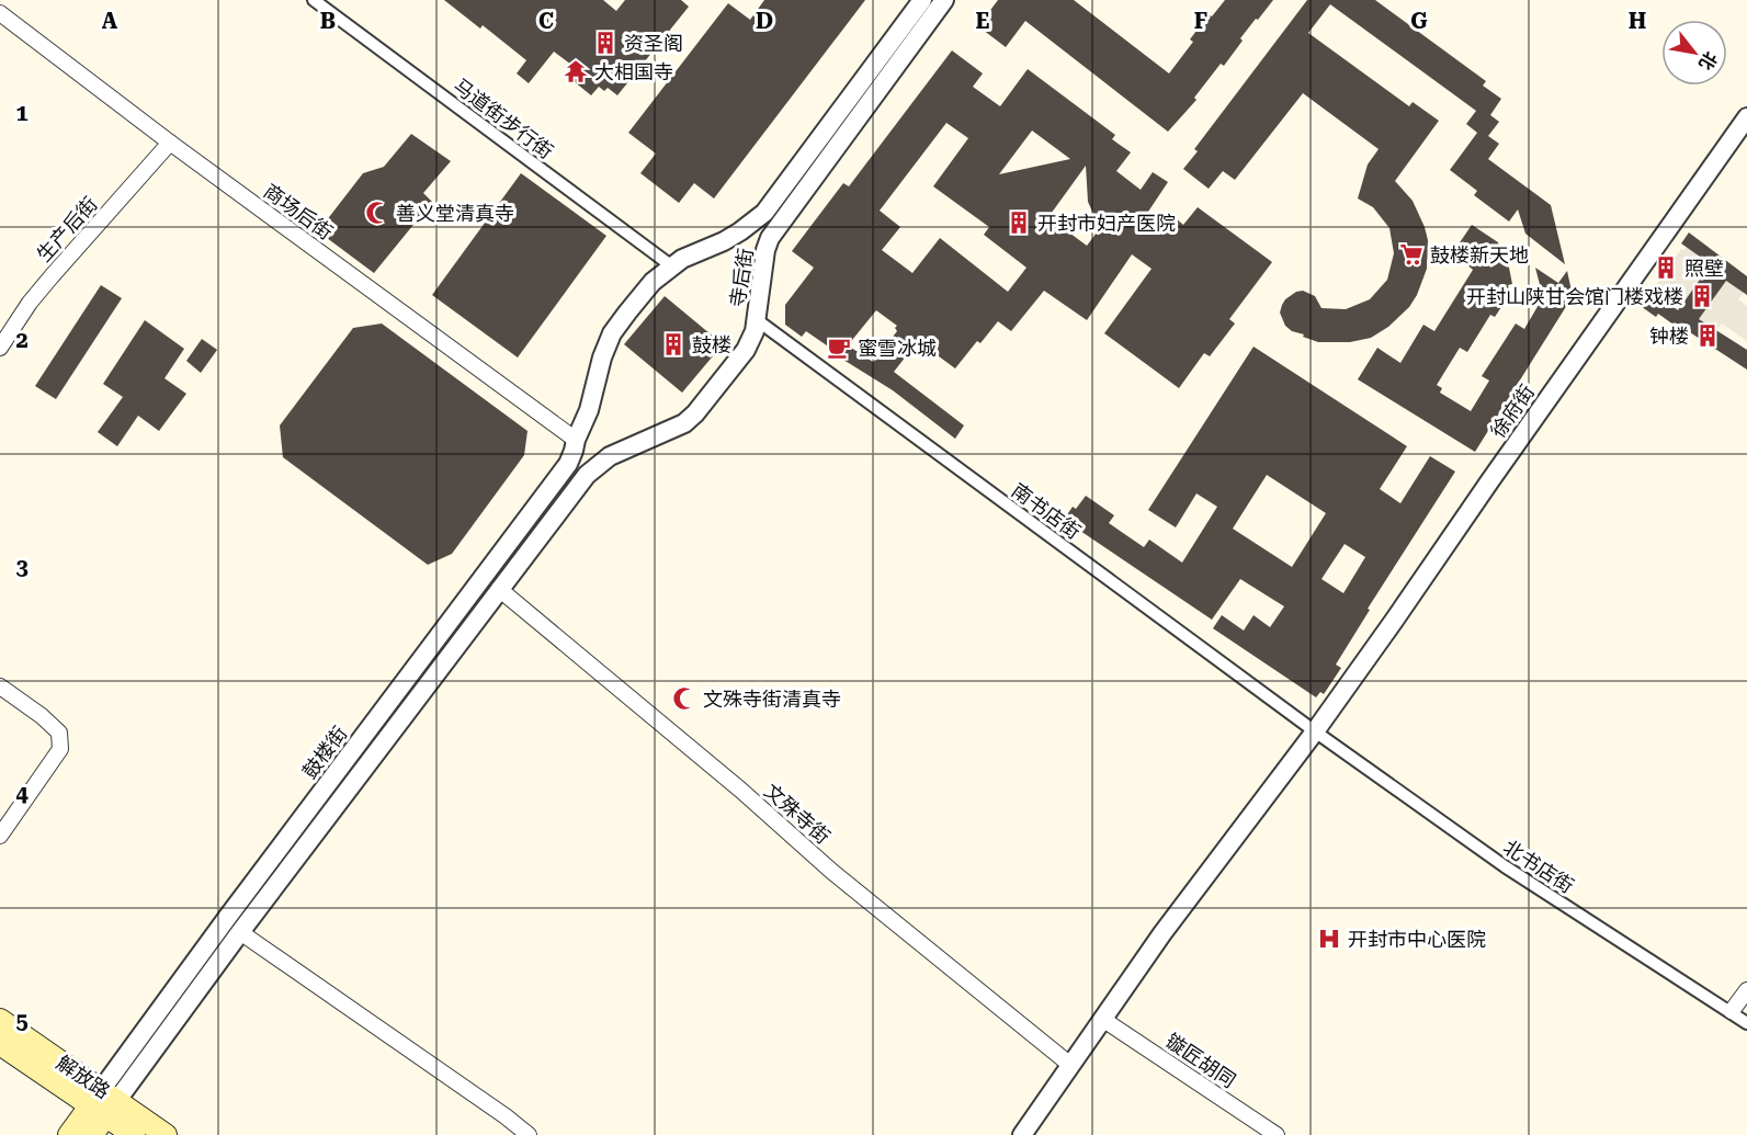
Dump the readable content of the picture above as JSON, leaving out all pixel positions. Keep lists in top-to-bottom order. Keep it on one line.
{"streets":{"main road":["解放路"],"street":["马道街步行街","商场后街","生产后街","寺后街","徐府街","南书店街","鼓楼街","文殊寺街","北书店街","镟匠胡同"]},"crossings":[["马道街步行街","寺后街"],["商场后街","生产后街"],["商场后街","寺后街"],["商场后街","鼓楼街"],["寺后街","南书店街"],["寺后街","鼓楼街"],["徐府街","南书店街"],["徐府街","文殊寺街"],["徐府街","北书店街"],["徐府街","镟匠胡同"],["南书店街","北书店街"],["鼓楼街","文殊寺街"],["鼓楼街","解放路"]],"places":{"building":["资圣阁","开封市妇产医院","照壁","开封山陕甘会馆门楼戏楼","钟楼","鼓楼"],"temple":["大相国寺"],"mosque":["善义堂清真寺","文殊寺街清真寺"],"supermarket":["鼓楼新天地"],"cafe":["蜜雪冰城"],"hospital":["开封市中心医院"]},"north":"bottom right","grid":{"columns":["A","B","C","D","E","F","G","H"],"rows":["1","2","3","4","5"]}}
